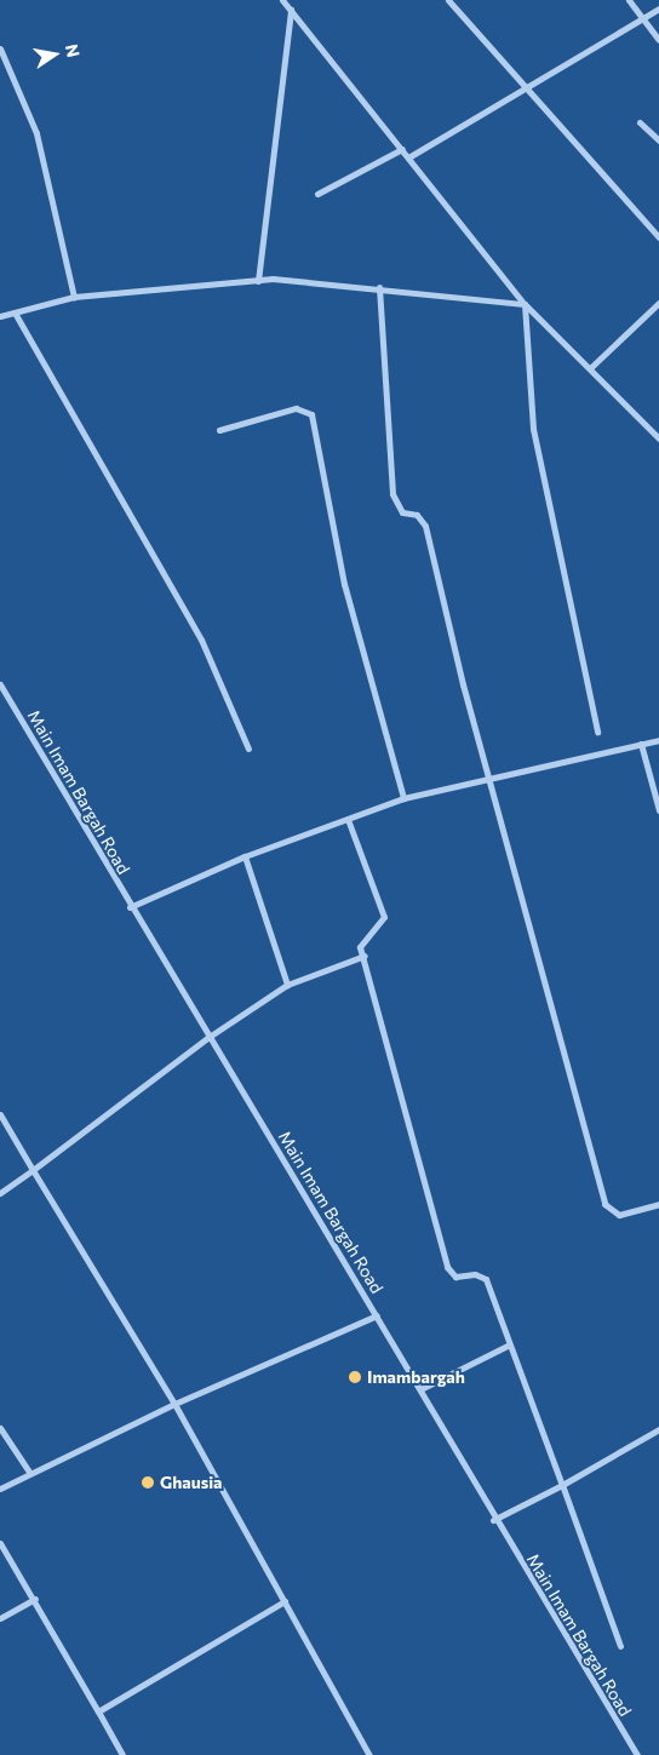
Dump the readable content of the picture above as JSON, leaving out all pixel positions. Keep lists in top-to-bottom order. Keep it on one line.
{"streets":{"street":["Main Imam Bargah Road"]},"places":["Imambargah","Ghausia"],"north":"right"}
